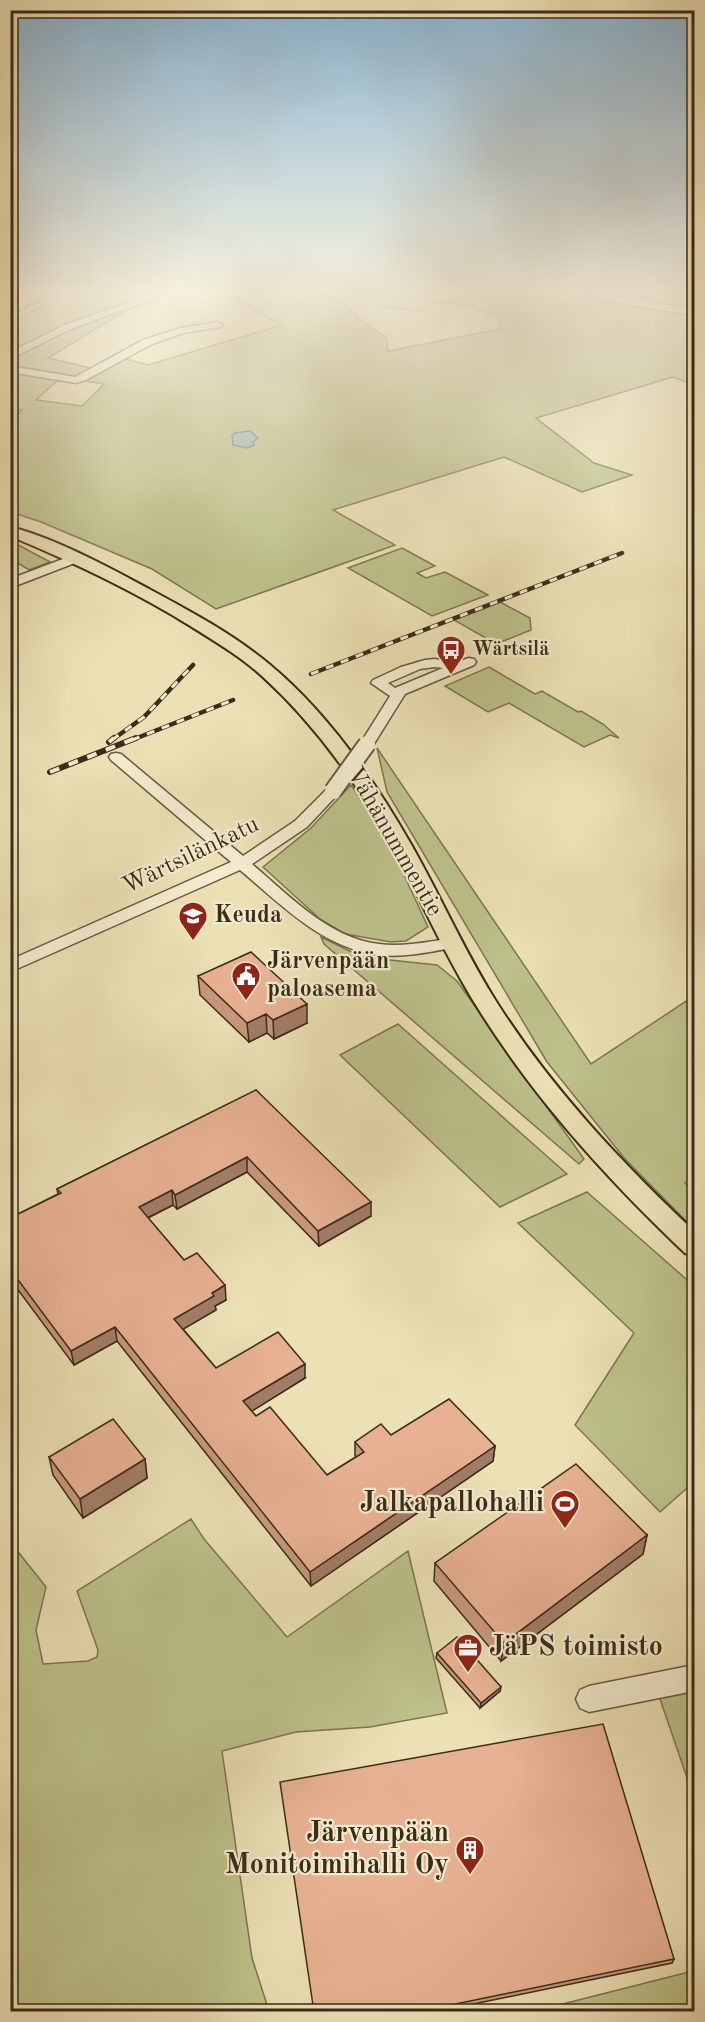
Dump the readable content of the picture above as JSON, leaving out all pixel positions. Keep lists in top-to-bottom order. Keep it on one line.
{"streets":{"main road":["Vähänummentie"],"street":["Wärtsilänkatu"]},"places":{"bus stop":["Wärtsilä"],"school or university":["Keuda"],"public building":["Järvenpään paloasema"],"sports":["Jalkapallohalli"],"office":["JäPS toimisto"],"building":["Järvenpään Monitoimihalli Oy"]}}
